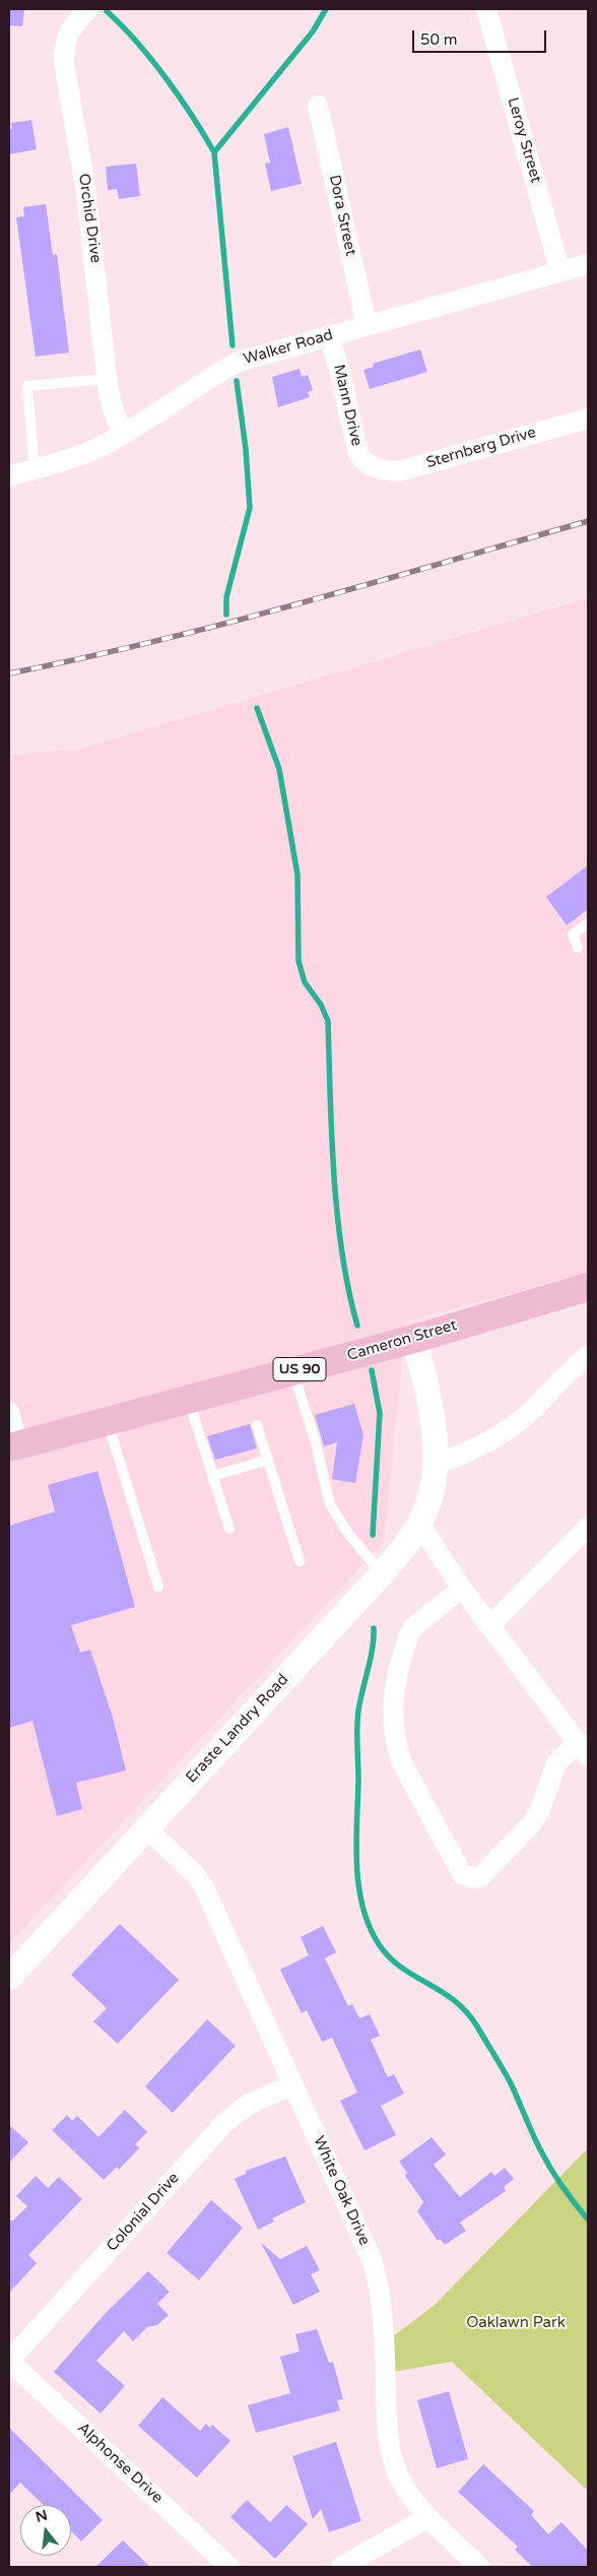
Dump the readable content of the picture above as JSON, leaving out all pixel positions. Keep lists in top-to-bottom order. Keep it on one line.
{"streets":{"main road":["Cameron Street","US 90"],"street":["Leroy Street","Dora Street","Orchid Drive","Walker Road","Mann Drive","Sternberg Drive","Eraste Landry Road","White Oak Drive","Colonial Drive","Alphonse Drive"]},"crossings":[["Leroy Street","Walker Road"],["Dora Street","Walker Road"],["Orchid Drive","Walker Road"],["Walker Road","Mann Drive"],["Mann Drive","Sternberg Drive"],["Cameron Street","Eraste Landry Road"],["Eraste Landry Road","White Oak Drive"],["White Oak Drive","Colonial Drive"],["Colonial Drive","Alphonse Drive"]],"parks":["Oaklawn Park"],"scale_bar":"50 m","north":"top"}
